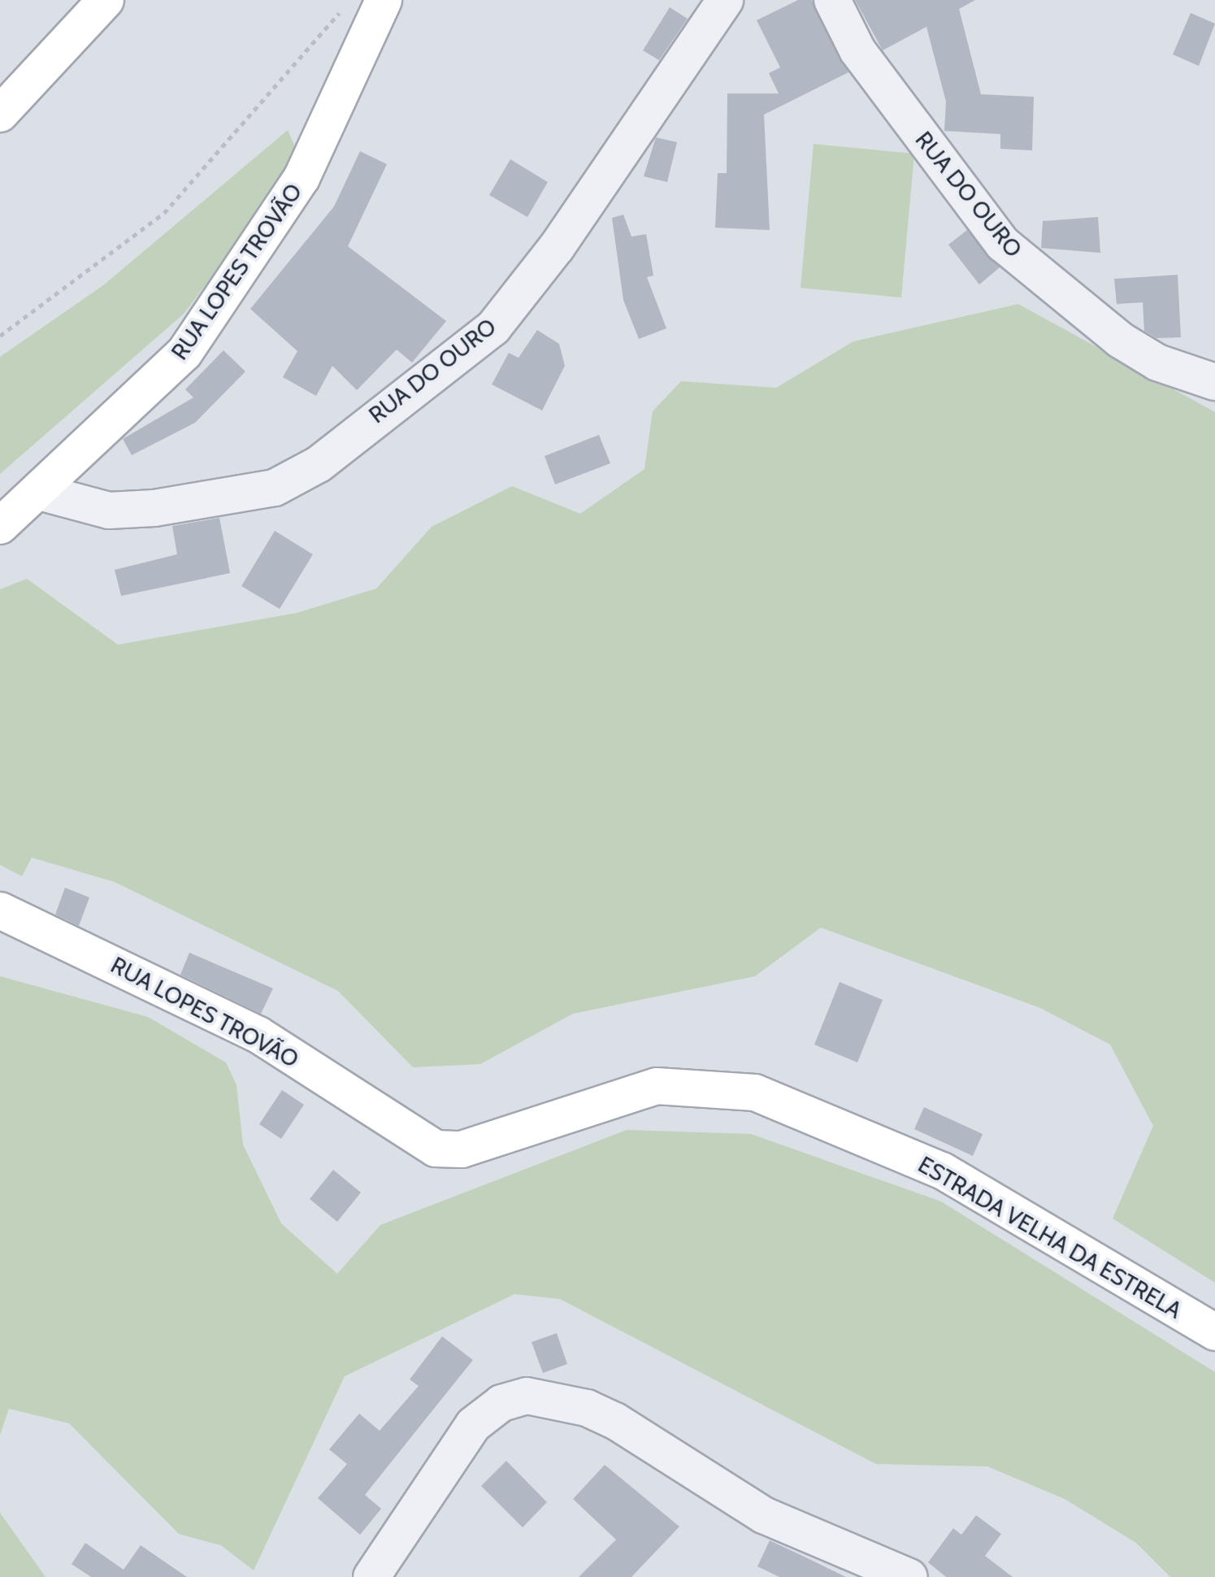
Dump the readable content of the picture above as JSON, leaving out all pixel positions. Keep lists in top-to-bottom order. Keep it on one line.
{"streets":{"main road":["RUA LOPES TROVÃO","ESTRADA VELHA DA ESTRELA"],"street":["RUA DO OURO"]},"crossings":[["RUA DO OURO","RUA LOPES TROVÃO"],["RUA LOPES TROVÃO","ESTRADA VELHA DA ESTRELA"]]}
